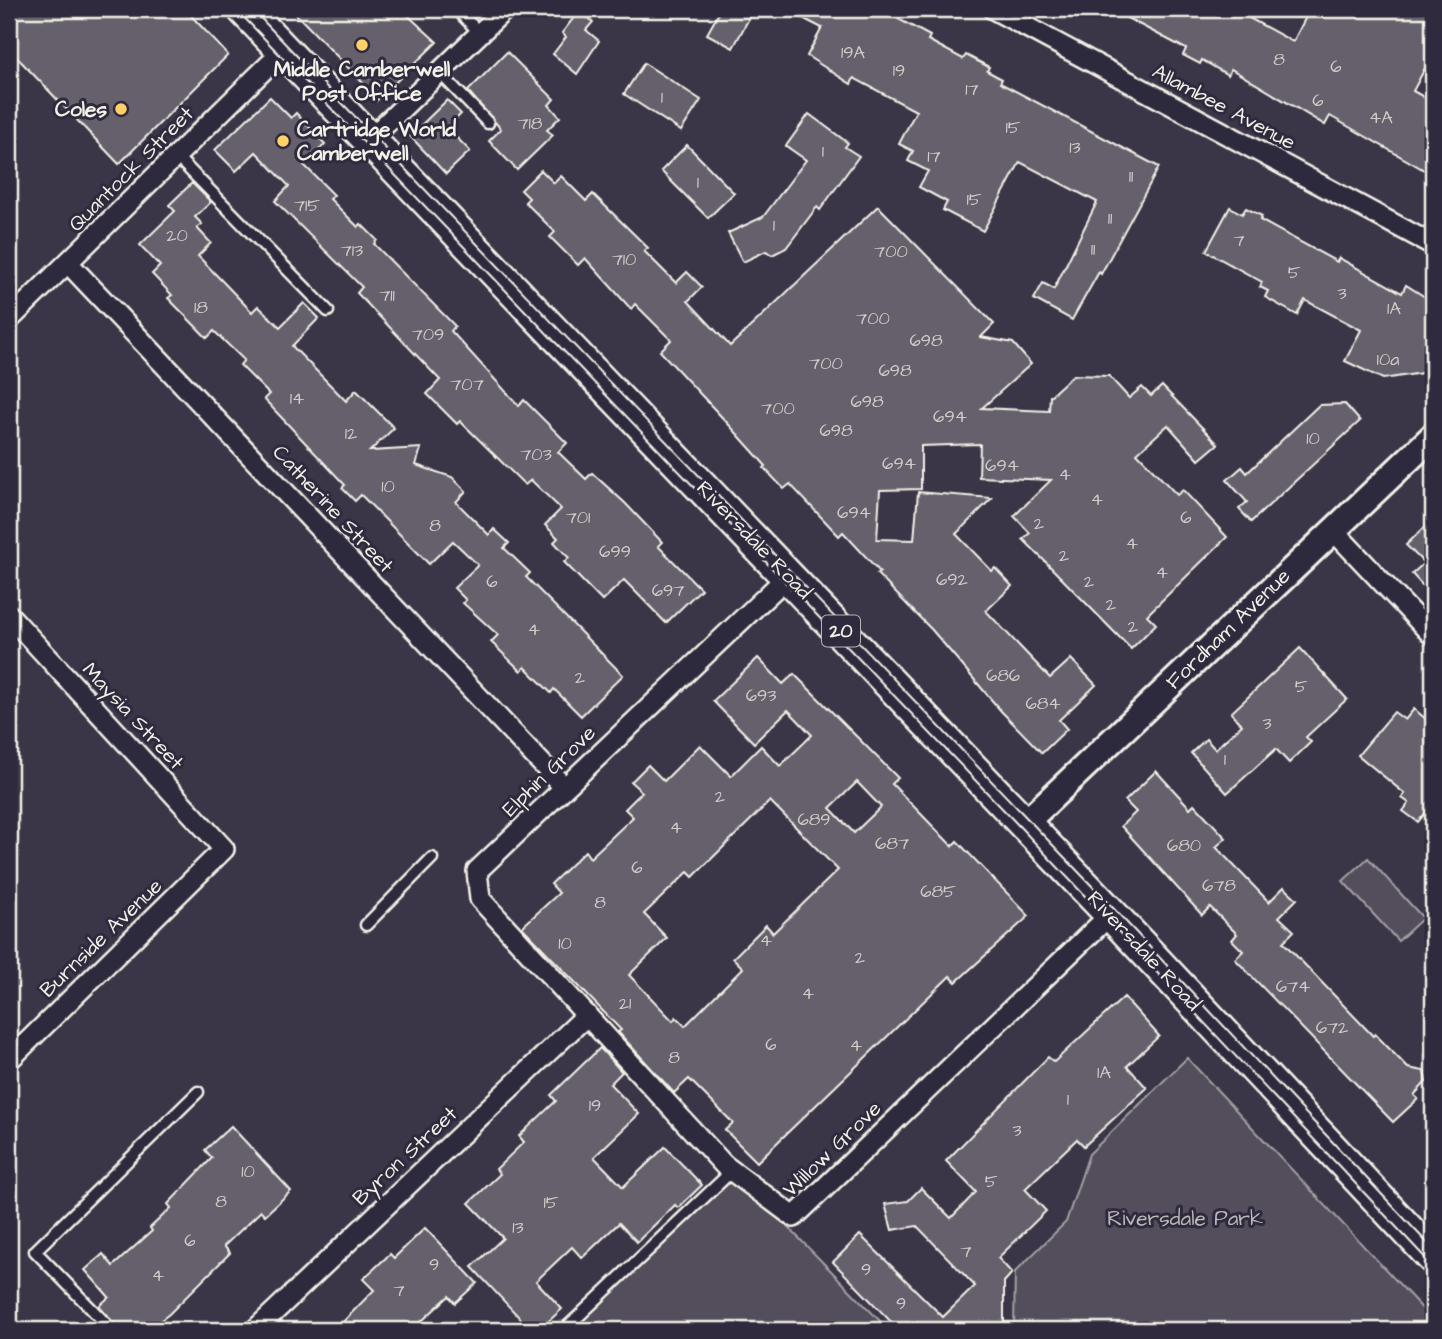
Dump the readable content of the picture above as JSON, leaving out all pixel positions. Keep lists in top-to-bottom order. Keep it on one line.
{"streets":{"main road":["Riversdale Road","20"],"street":["Allambee Avenue","Quantock Street","Catherine Street","Fordham Avenue","Maysia Street","Elphin Grove","Burnside Avenue","Willow Grove","Byron Street"]},"crossings":[["Quantock Street","Catherine Street"],["Quantock Street","Riversdale Road"],["Catherine Street","Elphin Grove"],["Riversdale Road","Fordham Avenue"],["Riversdale Road","Elphin Grove"],["Riversdale Road","Willow Grove"],["Maysia Street","Burnside Avenue"],["Elphin Grove","Willow Grove"],["Elphin Grove","Byron Street"],["Willow Grove","Byron Street"]],"parks":["Riversdale Park"],"places":["Middle Camberwell Post Office","Coles","Cartridge World Camberwell"],"house_numbers":["19A","8","6","19","17","1","6","4A","718","15","13","1","17","11","1","15","715","11","1","20","7","11","713","700","710","5","3","711","18","1A","700","709","698","10a","700","698","707","14","698","700","694","698","12","10","703","694","694","4","10","4","694","701","6","2","8","4","699","2","4","692","6","2","697","2","2","4","686","2","5","693","684","3","1","2","689","4","687","680","6","678","685","8","4","10","2","674","4","21","672","6","4","8","1A","1","19","3","10","5","8","15","13","6","7","9","9","4","7","9"]}
